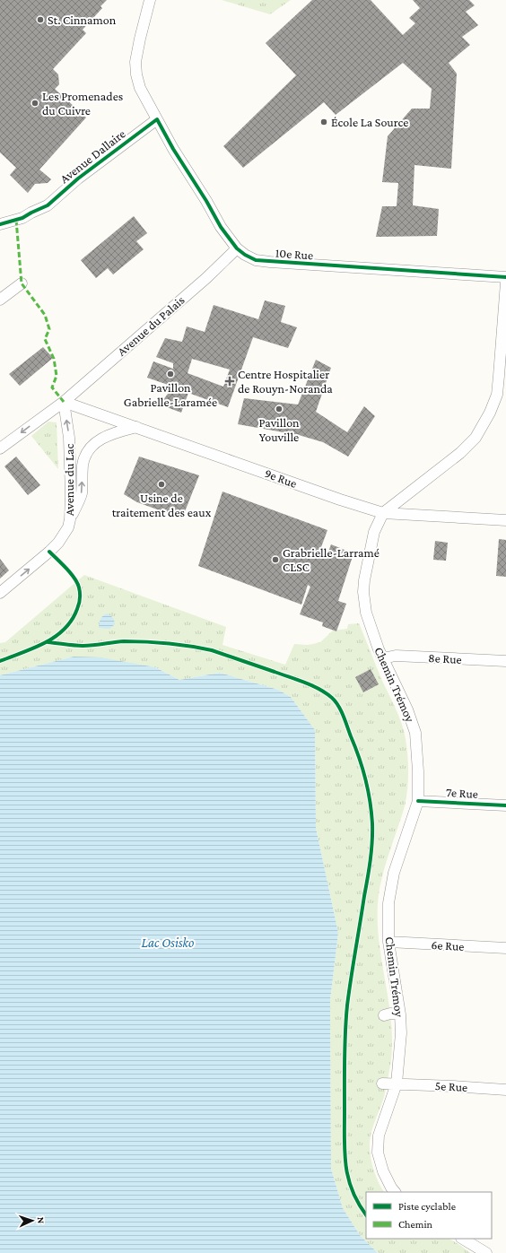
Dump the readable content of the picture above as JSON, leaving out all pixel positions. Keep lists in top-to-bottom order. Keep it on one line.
{"streets":{"street":["Avenue Dallaire","10e Rue","Avenue du Palais","9e Rue","Avenue du Lac","8e Rue","Chemin Trémoy","7e Rue","6e Rue","5e Rue"]},"crossings":[["Avenue Dallaire","10e Rue"],["10e Rue","Avenue du Palais"],["Avenue du Palais","9e Rue"],["Avenue du Palais","Avenue du Lac"],["9e Rue","Avenue du Lac"],["9e Rue","Chemin Trémoy"],["8e Rue","Chemin Trémoy"],["Chemin Trémoy","7e Rue"],["Chemin Trémoy","6e Rue"],["Chemin Trémoy","5e Rue"]],"one_way":["Avenue du Lac"],"water":["Lac Osisko"],"places":{"other":["St. Cinnamon","Les Promenades du Cuivre","École La Source","Pavillon Gabrielle-Laramée","Pavillon Youville","Usine de traitement des eaux","Grabrielle-Larramé CLSC"],"health":["Centre Hospitalier de Rouyn-Noranda"]},"legend":["Piste cyclable","Chemin"],"north":"right"}
